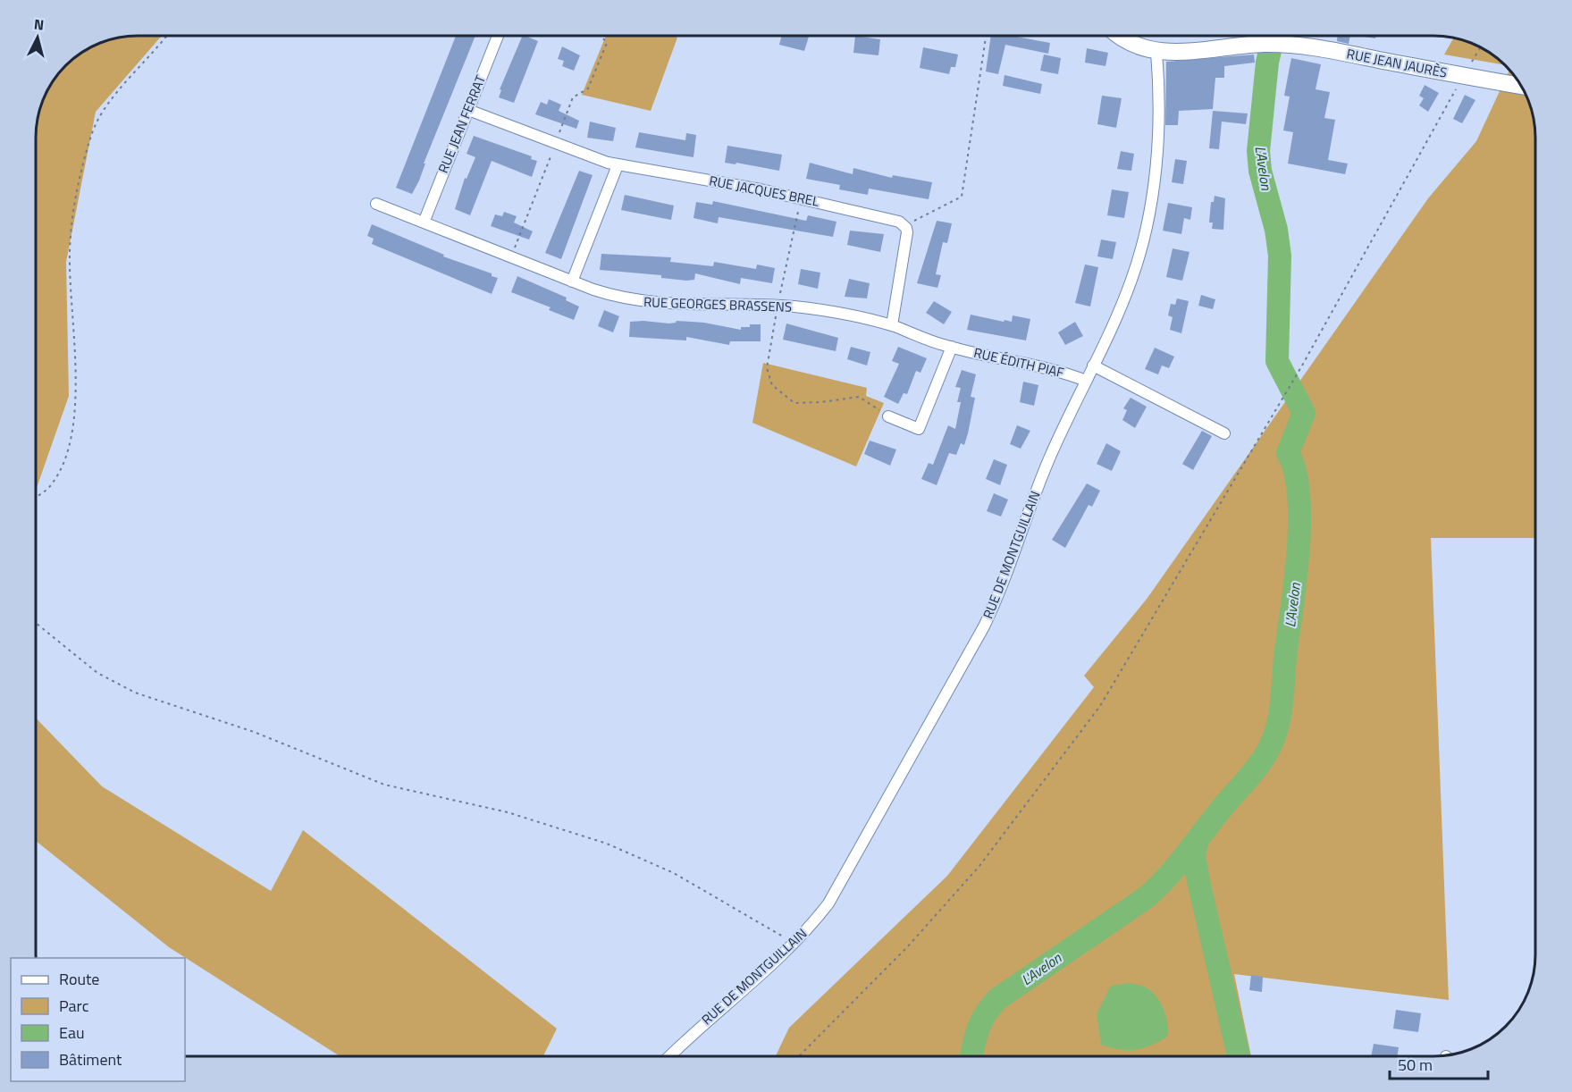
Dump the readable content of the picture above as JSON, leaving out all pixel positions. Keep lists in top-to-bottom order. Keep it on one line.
{"streets":{"street":["RUE JEAN JAURÈS","RUE JEAN FERRAT","RUE JACQUES BREL","RUE GEORGES BRASSENS","RUE ÉDITH PIAF","RUE DE MONTGUILLAIN"]},"crossings":[["RUE JEAN JAURÈS","RUE DE MONTGUILLAIN"],["RUE JEAN FERRAT","RUE JACQUES BREL"],["RUE JEAN FERRAT","RUE GEORGES BRASSENS"],["RUE GEORGES BRASSENS","RUE ÉDITH PIAF"],["RUE ÉDITH PIAF","RUE DE MONTGUILLAIN"]],"water":["L'Avelon"],"legend":["Route","Parc","Eau","Bâtiment"],"scale_bar":"50 m","north":"top"}
